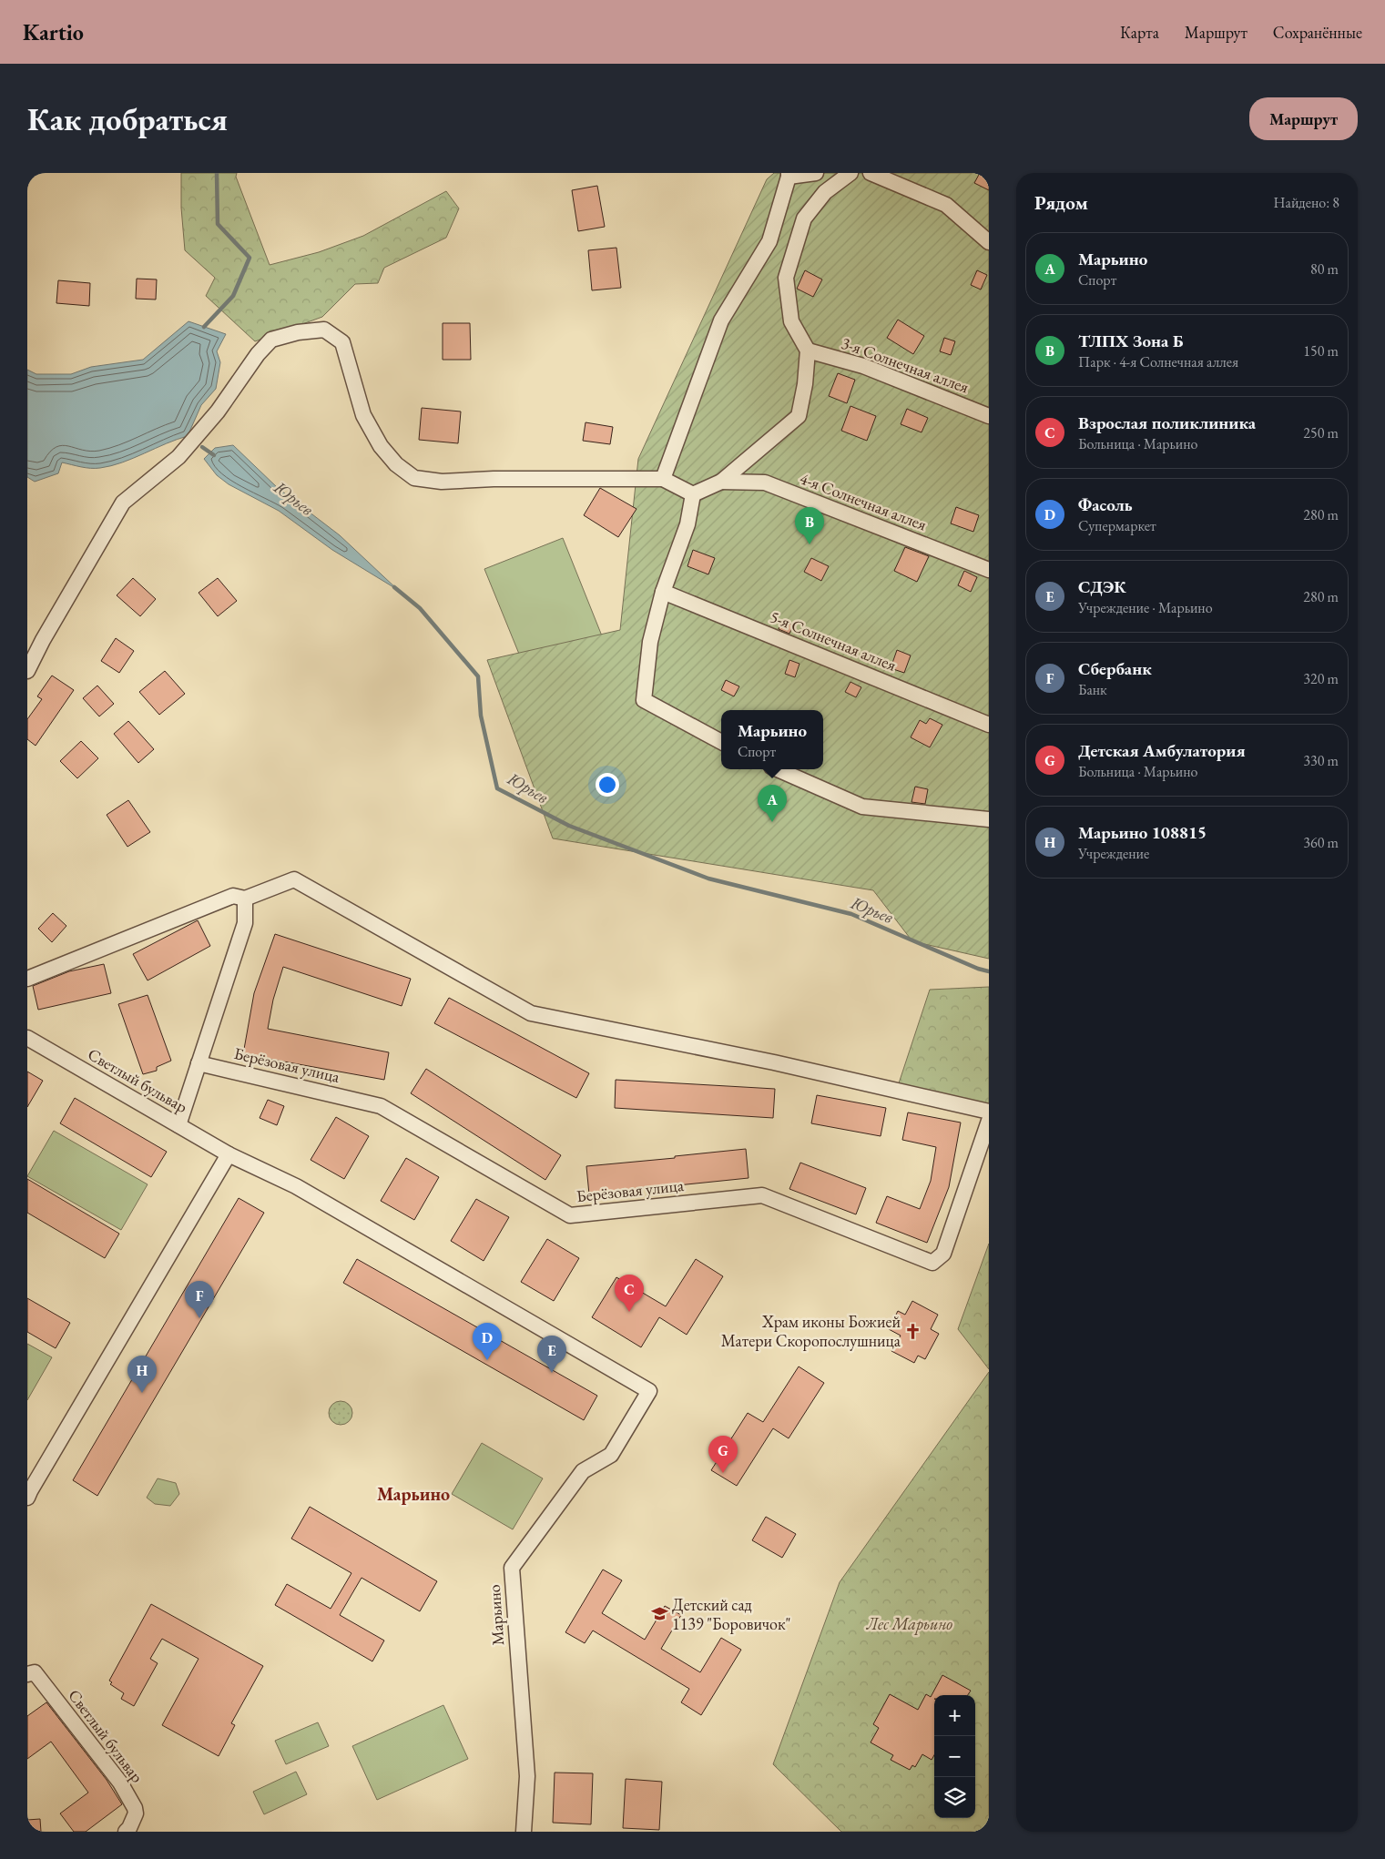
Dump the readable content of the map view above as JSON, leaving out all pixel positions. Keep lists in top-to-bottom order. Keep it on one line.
{"streets":{"street":["3-я Солнечная аллея","4-я Солнечная аллея","5-я Солнечная аллея","Берёзовая улица","Светлый бульвар","Марьино"]},"crossings":[["Светлый бульвар","Марьино"]],"districts":["Марьино"],"water":["Юрьев"],"parks":["Лес Марьино"],"places":{"church":["Храм иконы Божией Матери Скоропослушница"],"school or university":["Детский сад 1139 \"Боровичок\""]},"page":{"header":"Kartio","nav":["Карта","Маршрут","Сохранённые"],"buttons":"Маршрут","title":"Как добраться","heading":["Рядом","Найдено: 8"],"list":[{"mark":"A","name":"Марьино","note":"Спорт","value":"80 m"},{"mark":"B","name":"ТЛПХ Зона Б","note":"Парк · 4-я Солнечная аллея","value":"150 m"},{"mark":"C","name":"Взрослая поликлиника","note":"Больница · Марьино","value":"250 m"},{"mark":"D","name":"Фасоль","note":"Супермаркет","value":"280 m"},{"mark":"E","name":"СДЭК","note":"Учреждение · Марьино","value":"280 m"},{"mark":"F","name":"Сбербанк","note":"Банк","value":"320 m"},{"mark":"G","name":"Детская Амбулатория","note":"Больница · Марьино","value":"330 m"},{"mark":"H","name":"Марьино 108815","note":"Учреждение","value":"360 m"}],"pins":["B","A","C","F","D","E","H","G"],"popup":["Марьино","Спорт"],"map_buttons":["+","−"]}}
